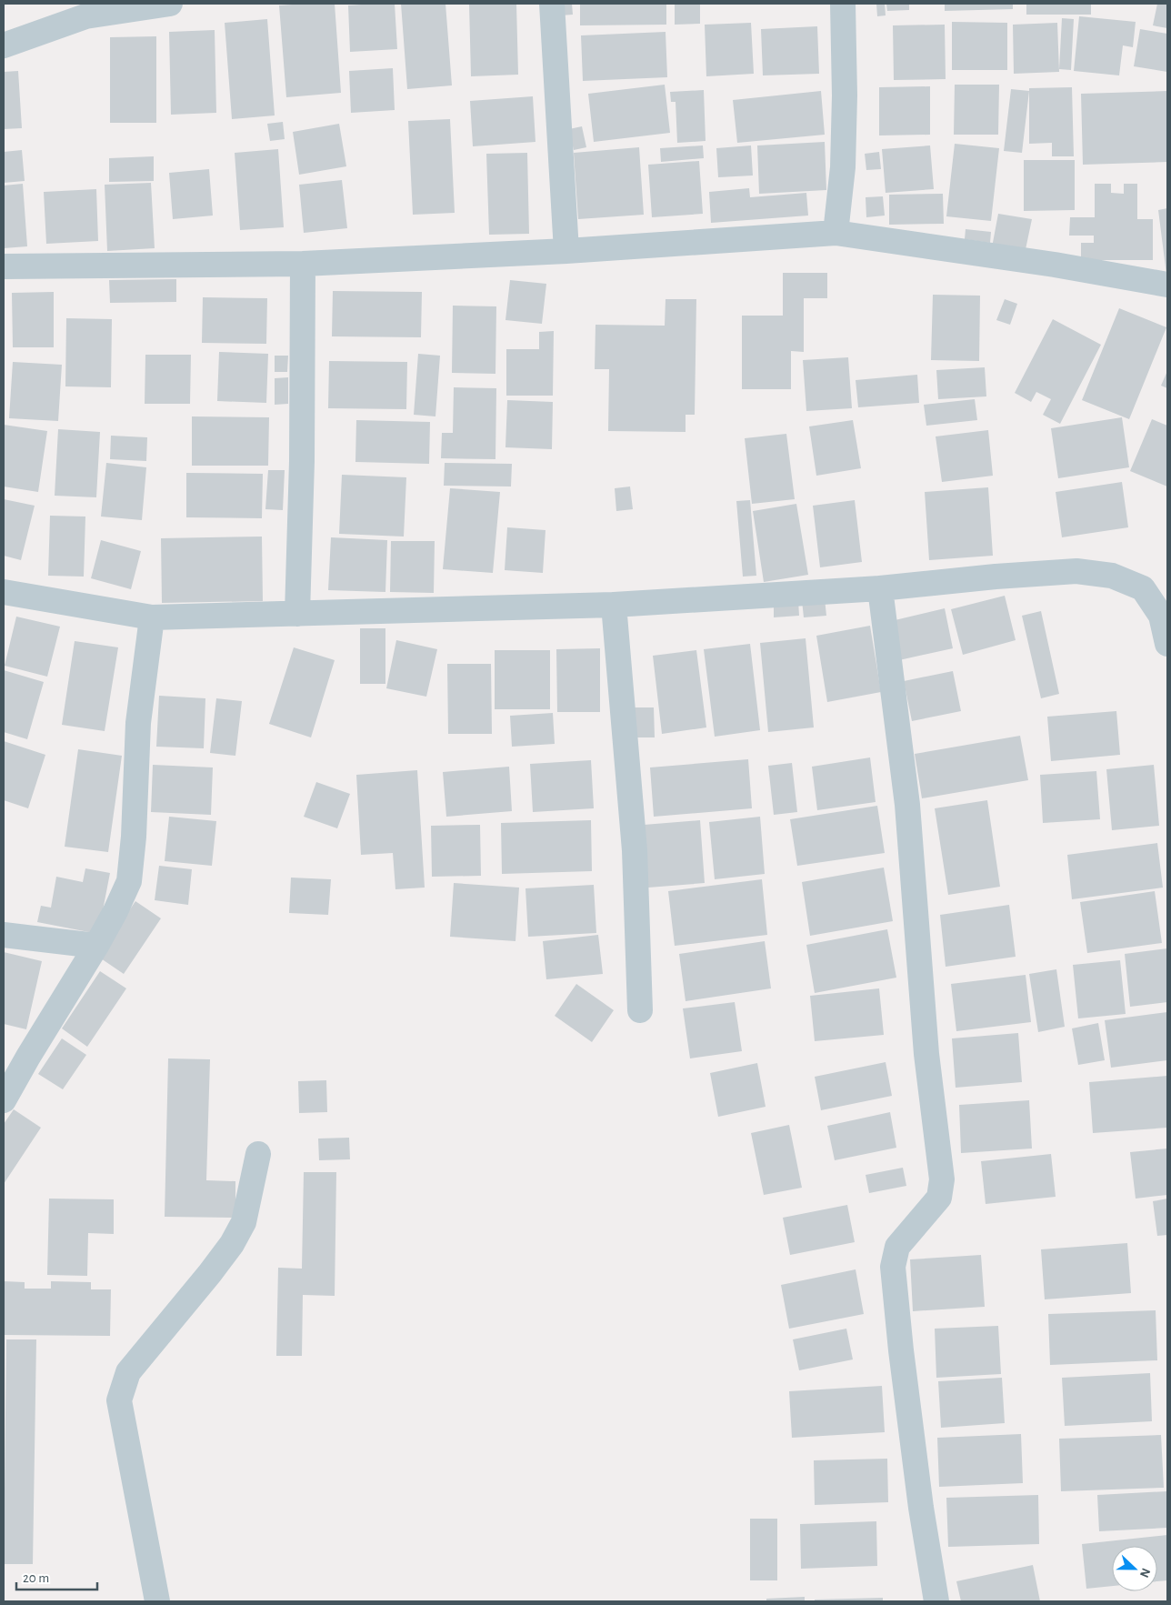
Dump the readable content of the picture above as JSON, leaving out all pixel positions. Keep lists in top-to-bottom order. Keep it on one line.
{"scale_bar":"20 m","north":"right"}
